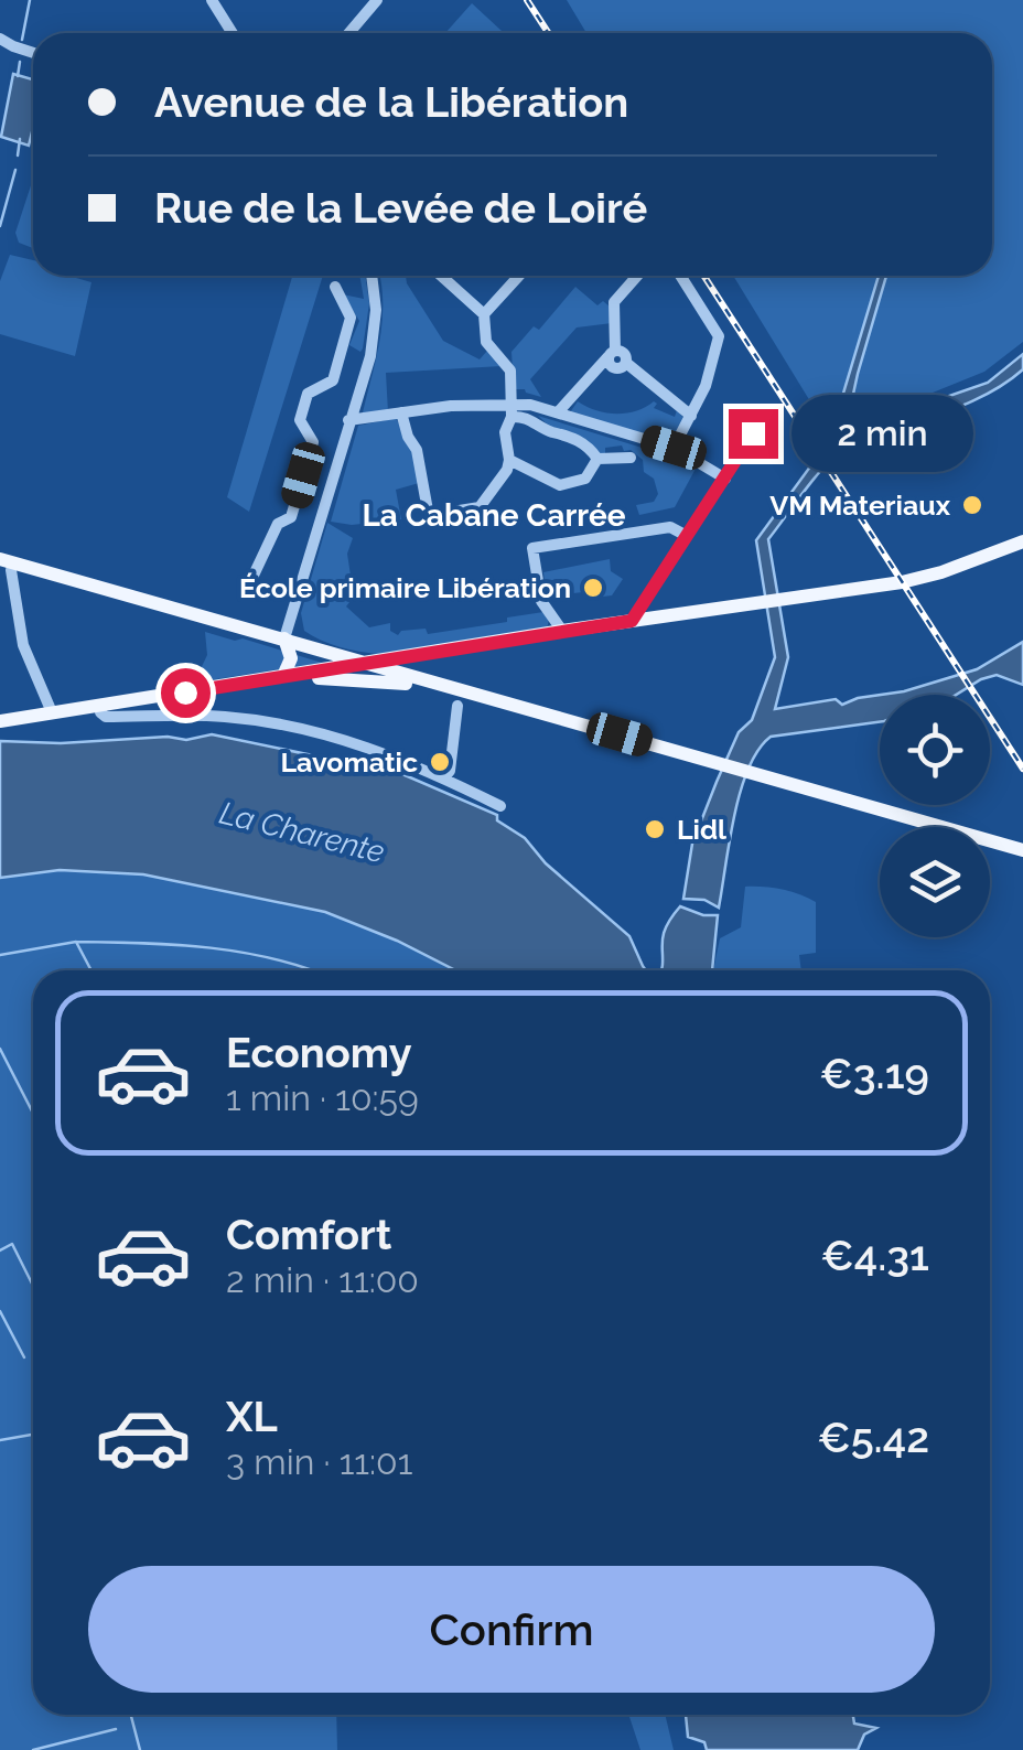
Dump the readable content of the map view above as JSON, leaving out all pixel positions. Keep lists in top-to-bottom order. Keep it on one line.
{"districts":["La Cabane Carrée"],"water":["La Charente"],"places":["VM Materiaux","École primaire Libération","Lavomatic","Lidl"],"page":{"banner":["Avenue de la Libération","Rue de la Levée de Loiré"],"bubble":"2 min","list":[{"name":"Economy","note":"1 min · 10:59","value":"€3.19"},{"name":"Comfort","note":"2 min · 11:00","value":"€4.31"},{"name":"XL","note":"3 min · 11:01","value":"€5.42"}],"buttons":"Confirm"}}
